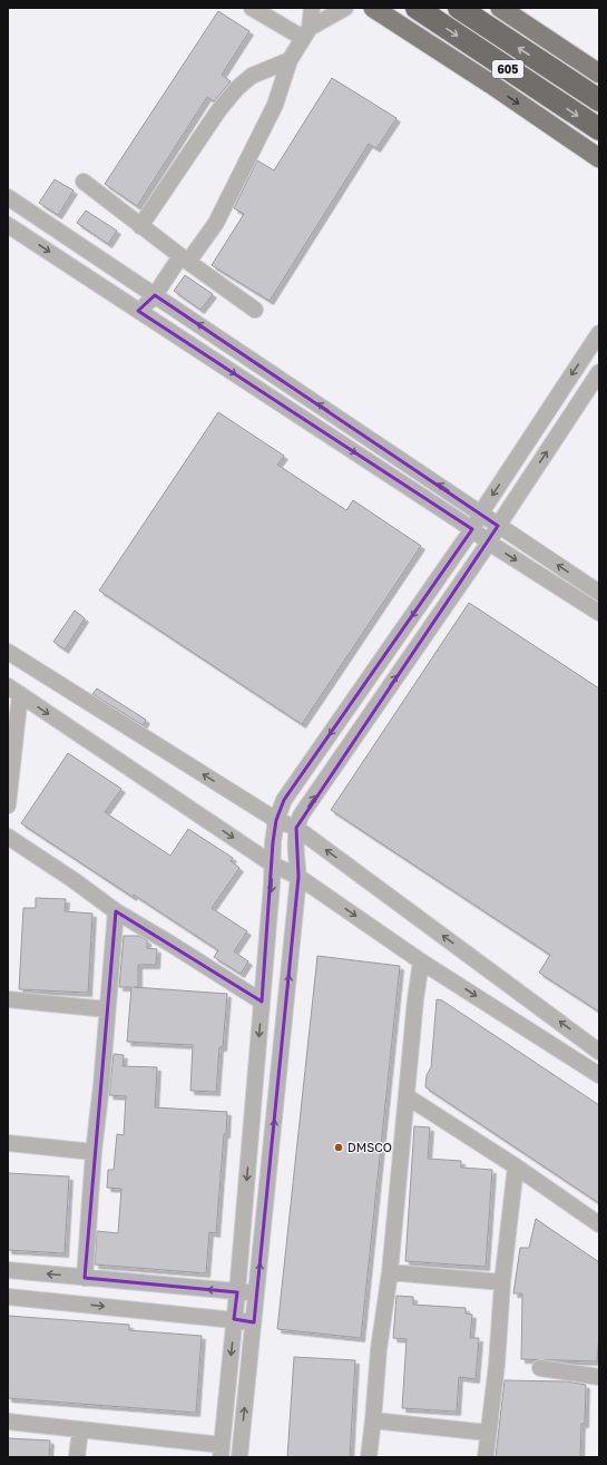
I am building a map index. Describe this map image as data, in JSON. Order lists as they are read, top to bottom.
{
  "streets": {
    "highway": ["605"]
  },
  "places": ["DMSCO"]
}
